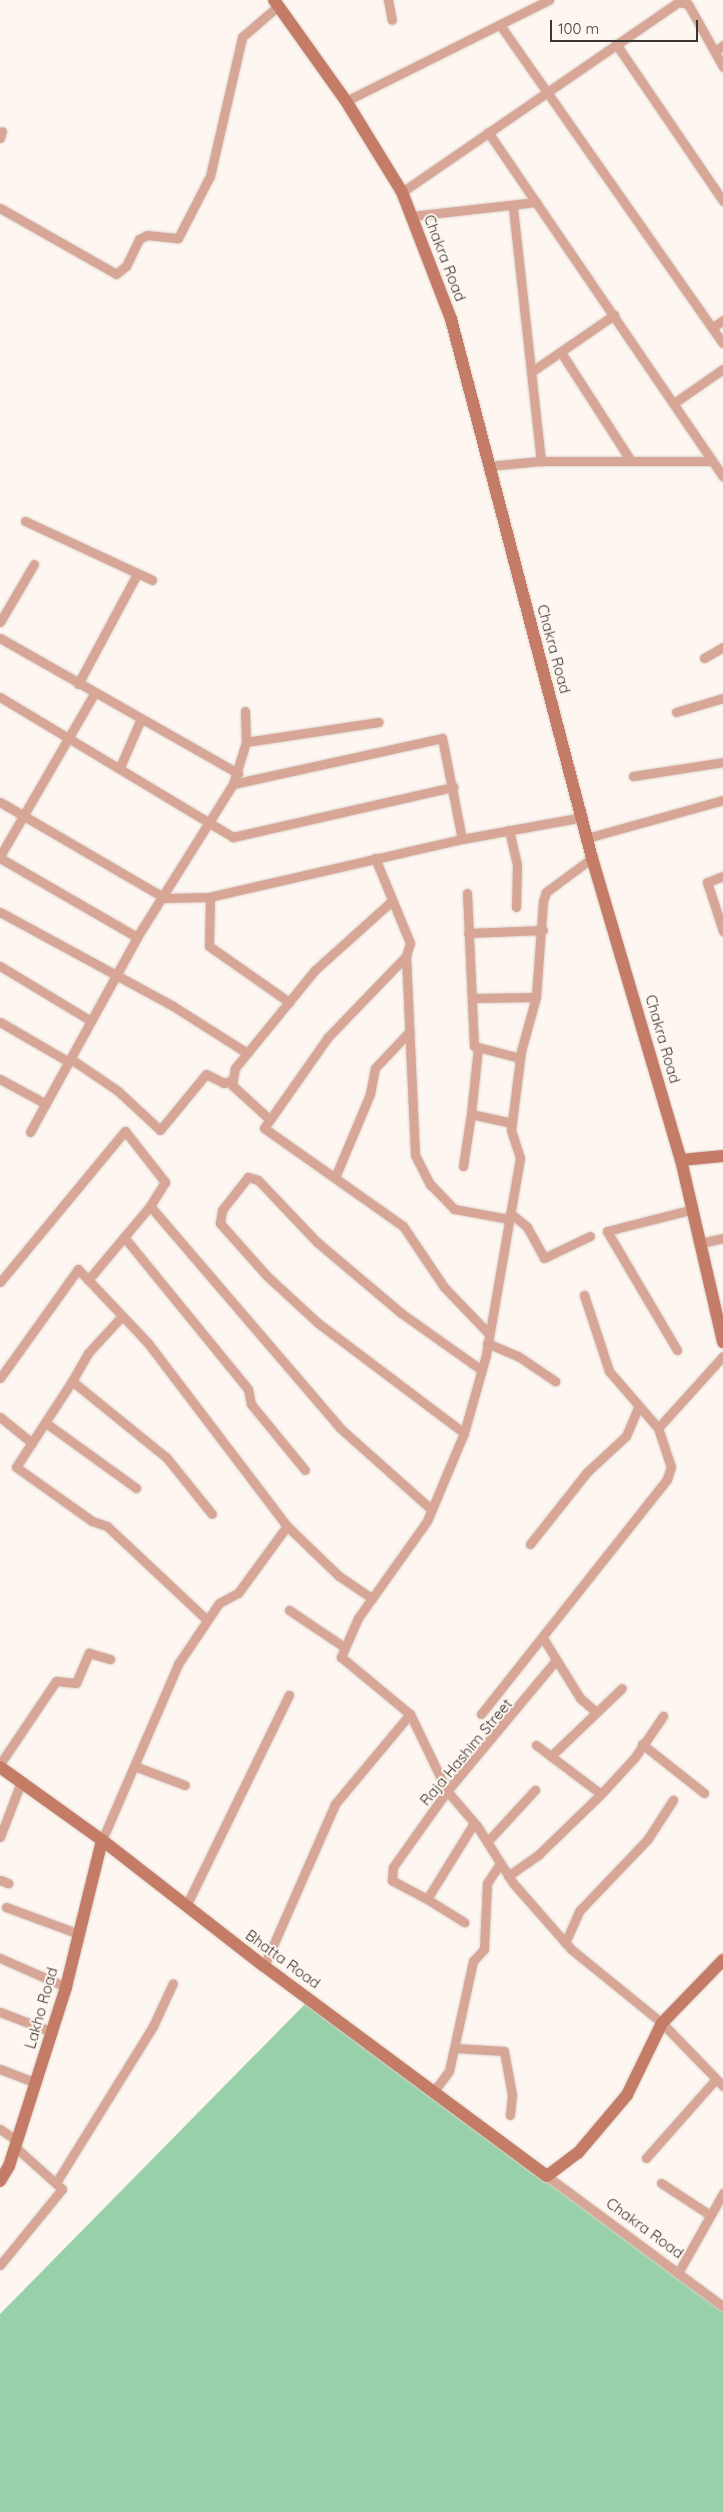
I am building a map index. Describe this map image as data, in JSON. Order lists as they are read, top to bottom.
{
  "streets": {
    "main road": ["Chakra Road", "Bhatta Road", "Lakho Road"],
    "street": ["Raja Hashim Street"]
  },
  "crossings": [
    ["Chakra Road", "Bhatta Road"],
    ["Bhatta Road", "Lakho Road"]
  ],
  "scale_bar": "100 m"
}
